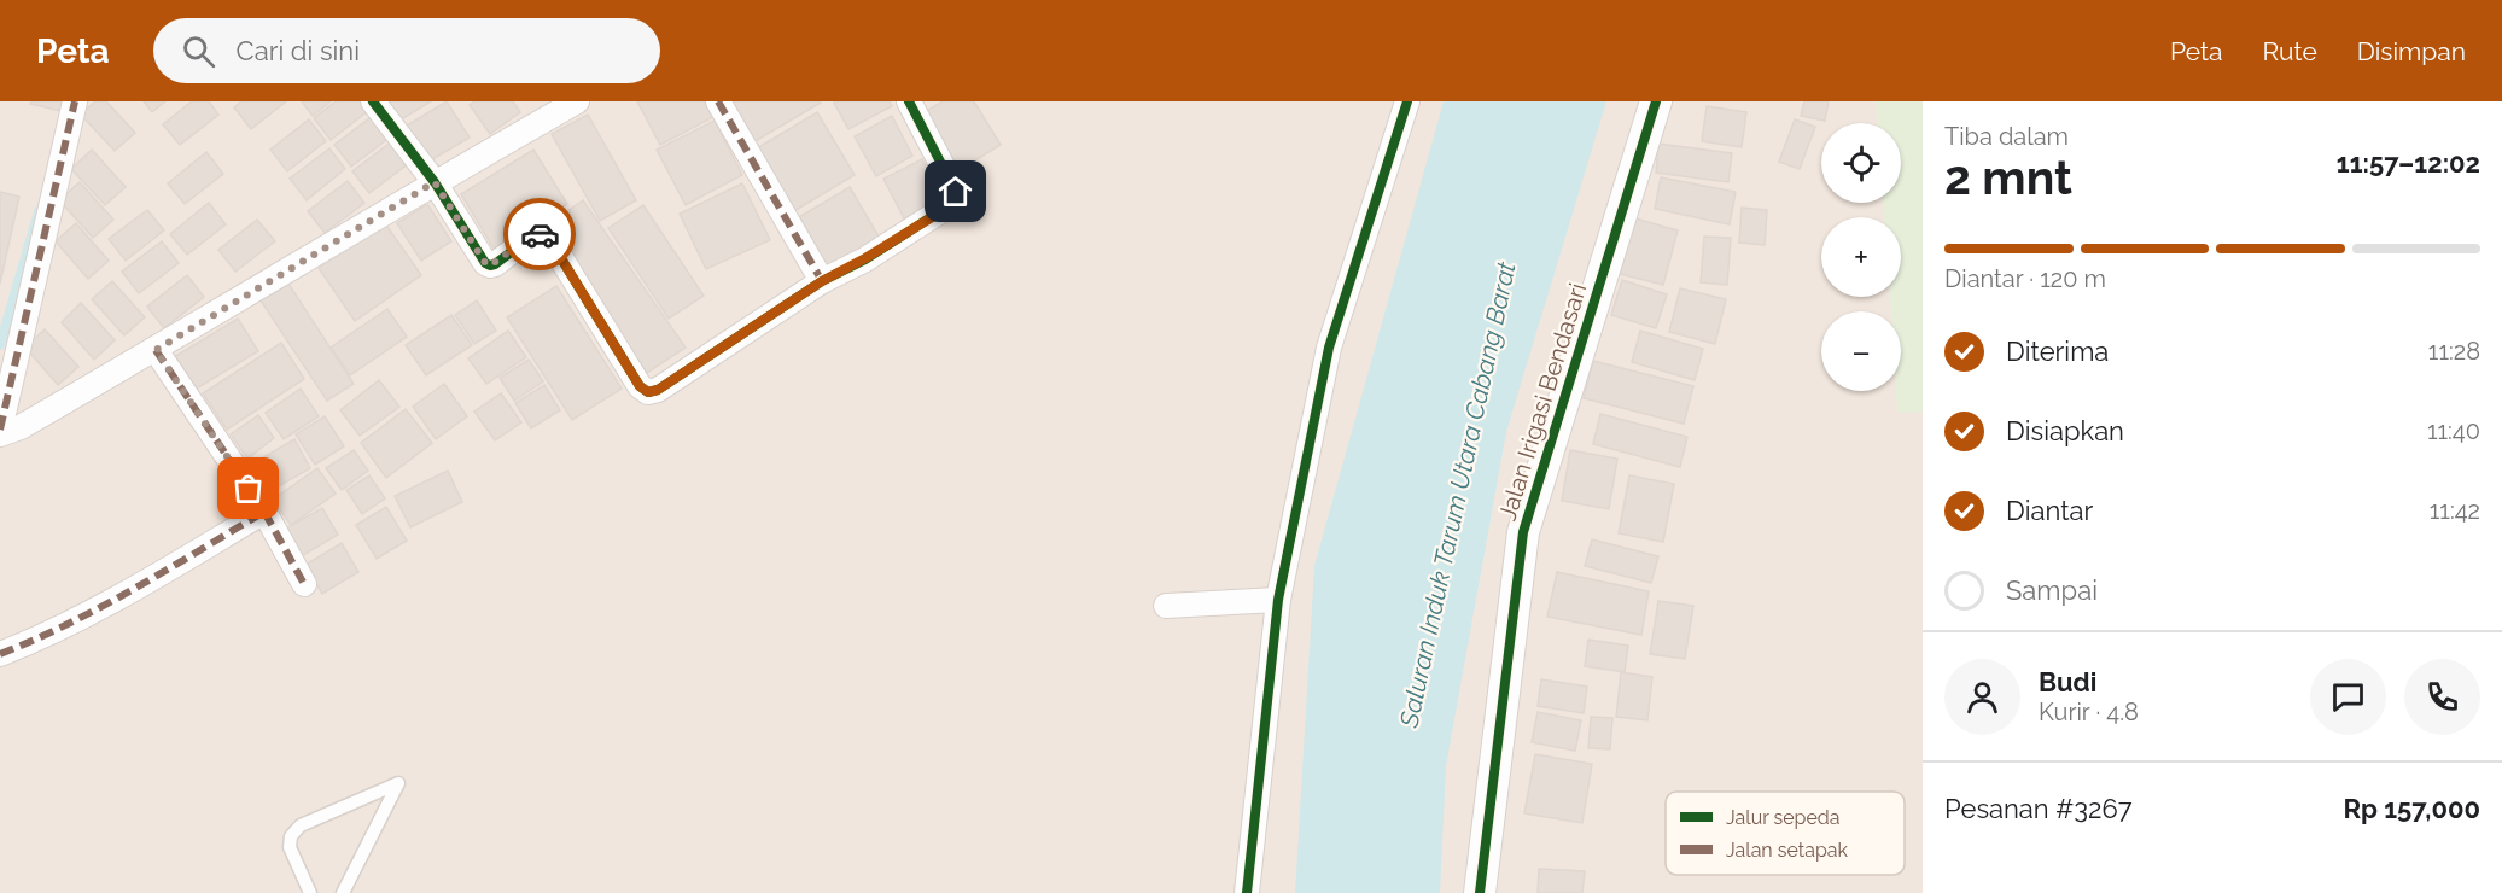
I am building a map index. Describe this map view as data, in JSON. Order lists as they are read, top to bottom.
{
  "streets": {
    "street": ["Jalan Irigasi Bendasari"]
  },
  "water": ["Saluran Induk Tarum Utara Cabang Barat"],
  "legend": ["Jalur sepeda", "Jalan setapak"],
  "page": {
    "header": "Peta",
    "search": "Cari di sini",
    "nav": ["Peta", "Rute", "Disimpan"],
    "heading": ["2 mnt", "Tiba dalam", "11:57–12:02"],
    "panel": [
      "Budi",
      "Kurir · 4.8",
      "Pesanan #3267",
      "Rp 157,000"
    ],
    "map_buttons": ["+", "−"],
    "bar": "Diantar · 120 m",
    "list": [
      ["Diterima", "11:28"],
      ["Disiapkan", "11:40"],
      ["Diantar", "11:42"],
      "Sampai"
    ]
  }
}
